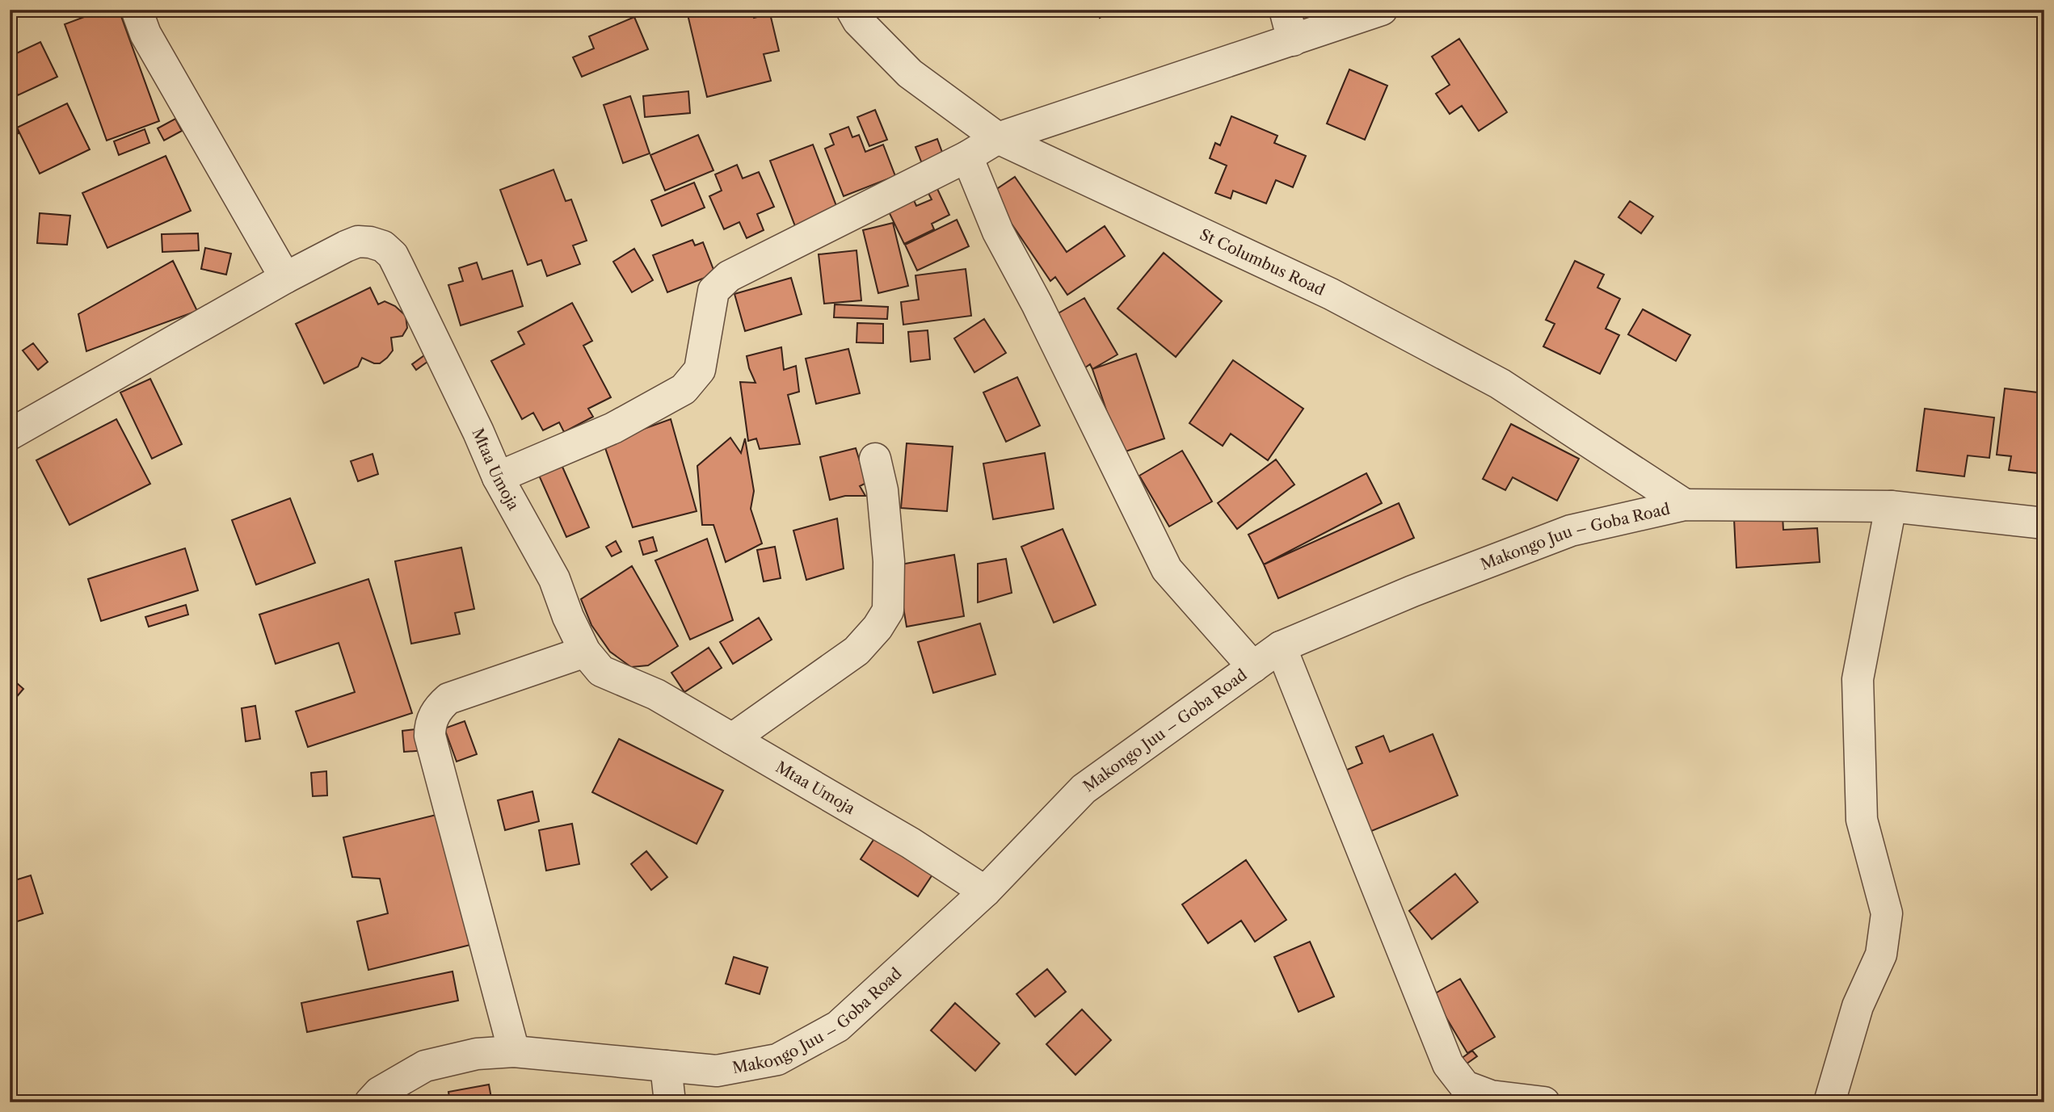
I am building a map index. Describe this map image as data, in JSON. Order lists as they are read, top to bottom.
{
  "streets": {
    "street": ["St Columbus Road", "Mtaa Umoja", "Makongo Juu – Goba Road"]
  },
  "crossings": [
    ["St Columbus Road", "Makongo Juu – Goba Road"],
    ["Mtaa Umoja", "Makongo Juu – Goba Road"]
  ]
}
